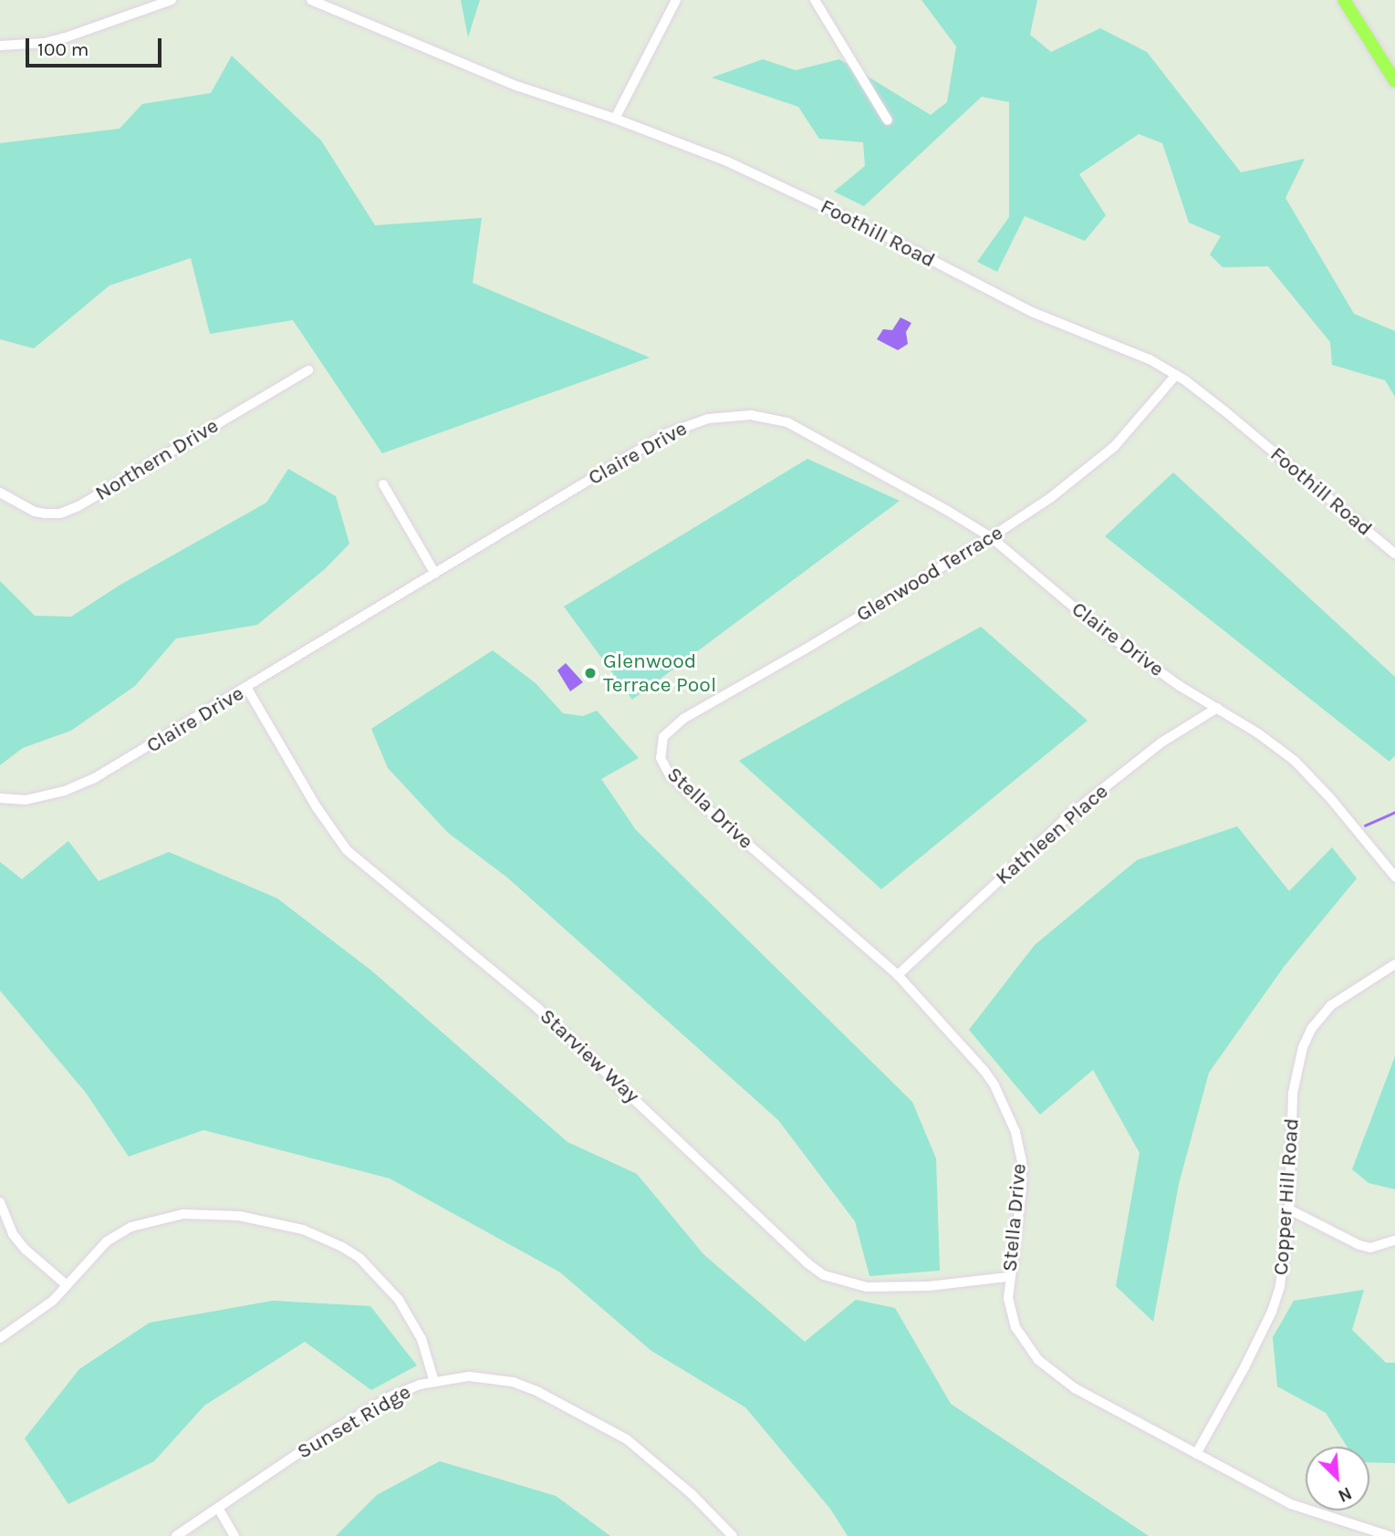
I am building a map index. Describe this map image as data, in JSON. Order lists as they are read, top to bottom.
{
  "streets": {
    "street": [
      "Foothill Road",
      "Claire Drive",
      "Northern Drive",
      "Glenwood Terrace",
      "Stella Drive",
      "Kathleen Place",
      "Starview Way",
      "Copper Hill Road",
      "Sunset Ridge"
    ]
  },
  "crossings": [
    ["Foothill Road", "Glenwood Terrace"],
    ["Claire Drive", "Glenwood Terrace"],
    ["Claire Drive", "Kathleen Place"],
    ["Claire Drive", "Starview Way"],
    ["Glenwood Terrace", "Stella Drive"],
    ["Stella Drive", "Kathleen Place"],
    ["Stella Drive", "Starview Way"],
    ["Stella Drive", "Copper Hill Road"]
  ],
  "places": ["Glenwood Terrace Pool"],
  "scale_bar": "100 m",
  "north": "bottom right"
}
